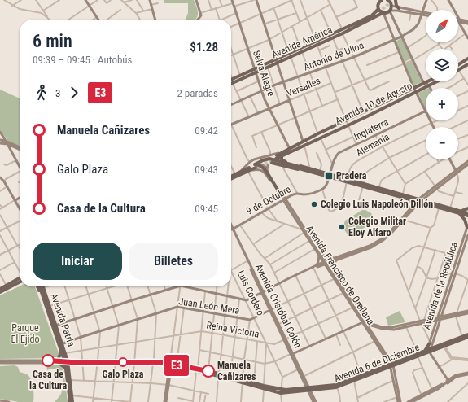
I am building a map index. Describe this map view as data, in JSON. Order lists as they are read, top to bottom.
{
  "streets": {
    "main road": [
      "Avenida América",
      "Avenida 10 de Agosto",
      "Avenida Patria",
      "Avenida 6 de Diciembre"
    ],
    "street": [
      "Antonio de Ulloa",
      "Selva Alegre",
      "Versalles",
      "Inglaterra",
      "Alemania",
      "9 de Octubre",
      "Avenida Francisco de Orellana",
      "Avenida de la República",
      "Luis Cordero",
      "Juan León Mera",
      "Avenida Cristóbal Colón",
      "Reina Victoria"
    ]
  },
  "crossings": [
    ["Avenida América", "Selva Alegre"],
    ["Antonio de Ulloa", "Selva Alegre"],
    ["Selva Alegre", "Versalles"],
    ["Selva Alegre", "Avenida 10 de Agosto"],
    ["Avenida 10 de Agosto", "Avenida Francisco de Orellana"],
    ["Alemania", "9 de Octubre"],
    ["9 de Octubre", "Avenida Francisco de Orellana"],
    ["9 de Octubre", "Avenida Cristóbal Colón"],
    ["Avenida Francisco de Orellana", "Juan León Mera"],
    ["Avenida Francisco de Orellana", "Reina Victoria"],
    ["Avenida Francisco de Orellana", "Avenida 6 de Diciembre"],
    ["Avenida de la República", "Avenida 6 de Diciembre"],
    ["Luis Cordero", "Juan León Mera"],
    ["Luis Cordero", "Reina Victoria"],
    ["Luis Cordero", "Avenida 6 de Diciembre"],
    ["Juan León Mera", "Avenida Cristóbal Colón"],
    ["Juan León Mera", "Avenida Patria"],
    ["Avenida Cristóbal Colón", "Reina Victoria"],
    ["Avenida Cristóbal Colón", "Avenida 6 de Diciembre"],
    ["Avenida Patria", "Reina Victoria"],
    ["Avenida Patria", "Avenida 6 de Diciembre"]
  ],
  "parks": ["Parque El Ejido"],
  "places": {
    "transit": ["Pradera"],
    "other": [
      "Colegio Luis Napoleón Dillón",
      "Colegio Militar Eloy Alfaro",
      "Casa de la Cultura",
      "Galo Plaza",
      "Manuela Cañizares"
    ]
  },
  "lines": ["bus line E3"],
  "north": "top right",
  "page": {
    "on_map": "E3",
    "map_buttons": ["+", "−"],
    "heading": ["6 min", "09:39 – 09:45 · Autobús", "$1.28"],
    "legs": ["3", "E3", "2 paradas"],
    "list": [
      {
        "name": "Manuela Cañizares",
        "value": "09:42"
      },
      {
        "name": "Galo Plaza",
        "value": "09:43"
      },
      {
        "name": "Casa de la Cultura",
        "value": "09:45"
      }
    ],
    "buttons": ["Iniciar", "Billetes"]
  }
}
